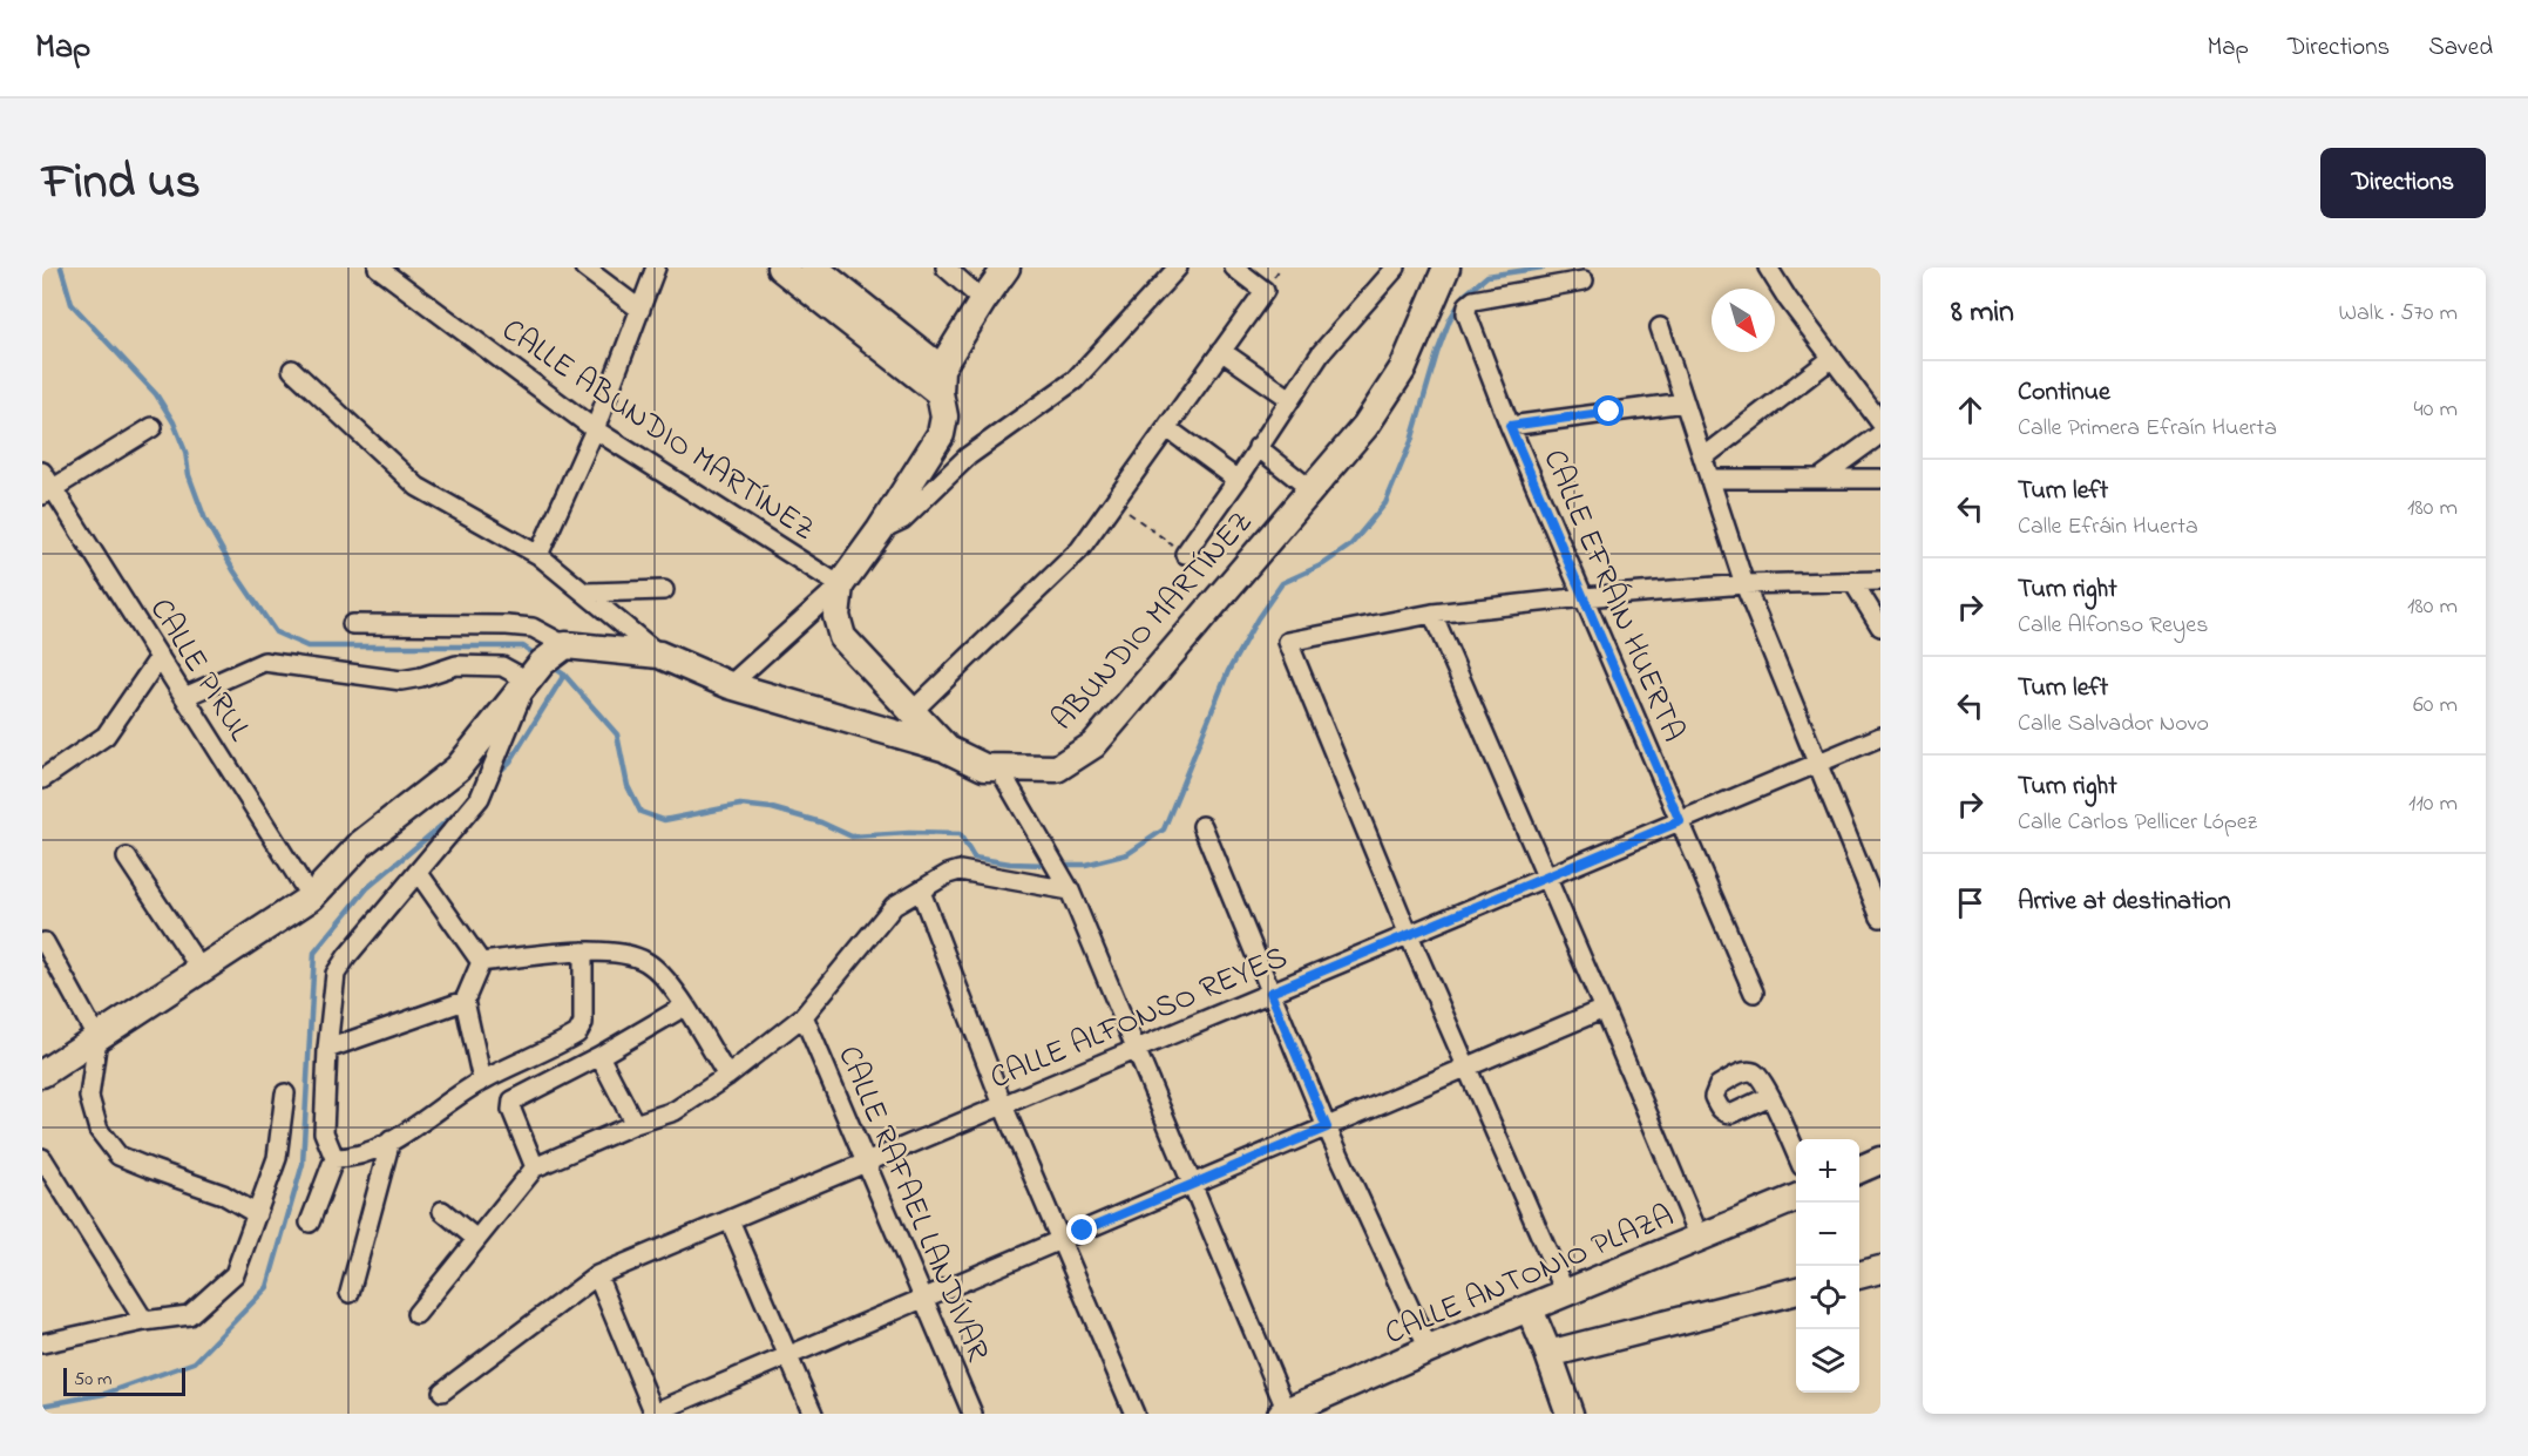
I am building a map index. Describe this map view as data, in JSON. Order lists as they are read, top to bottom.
{
  "streets": {
    "street": [
      "CALLE ABUNDIO MARTÍNEZ",
      "CALLE EFRÁIN HUERTA",
      "ABUNDIO MARTÍNEZ",
      "CALLE PIRUL",
      "CALLE ALFONSO REYES",
      "CALLE RAFAEL LANDÍVAR",
      "CALLE ANTONIO PLAZA"
    ]
  },
  "crossings": [
    ["CALLE ABUNDIO MARTÍNEZ", "ABUNDIO MARTÍNEZ"],
    ["CALLE EFRÁIN HUERTA", "CALLE ALFONSO REYES"],
    ["CALLE ALFONSO REYES", "CALLE RAFAEL LANDÍVAR"]
  ],
  "scale_bar": "50 m",
  "north": "bottom right",
  "page": {
    "header": "Map",
    "nav": ["Map", "Directions", "Saved"],
    "title": "Find us",
    "buttons": "Directions",
    "heading": ["8 min", "Walk · 570 m"],
    "list": [
      ["Continue", "Calle Primera Efraín Huerta", "40 m"],
      ["Turn left", "Calle Efráin Huerta", "180 m"],
      ["Turn right", "Calle Alfonso Reyes", "180 m"],
      ["Turn left", "Calle Salvador Novo", "60 m"],
      ["Turn right", "Calle Carlos Pellicer López", "110 m"],
      "Arrive at destination"
    ],
    "map_buttons": ["+", "−"],
    "scale": "50 m"
  }
}
